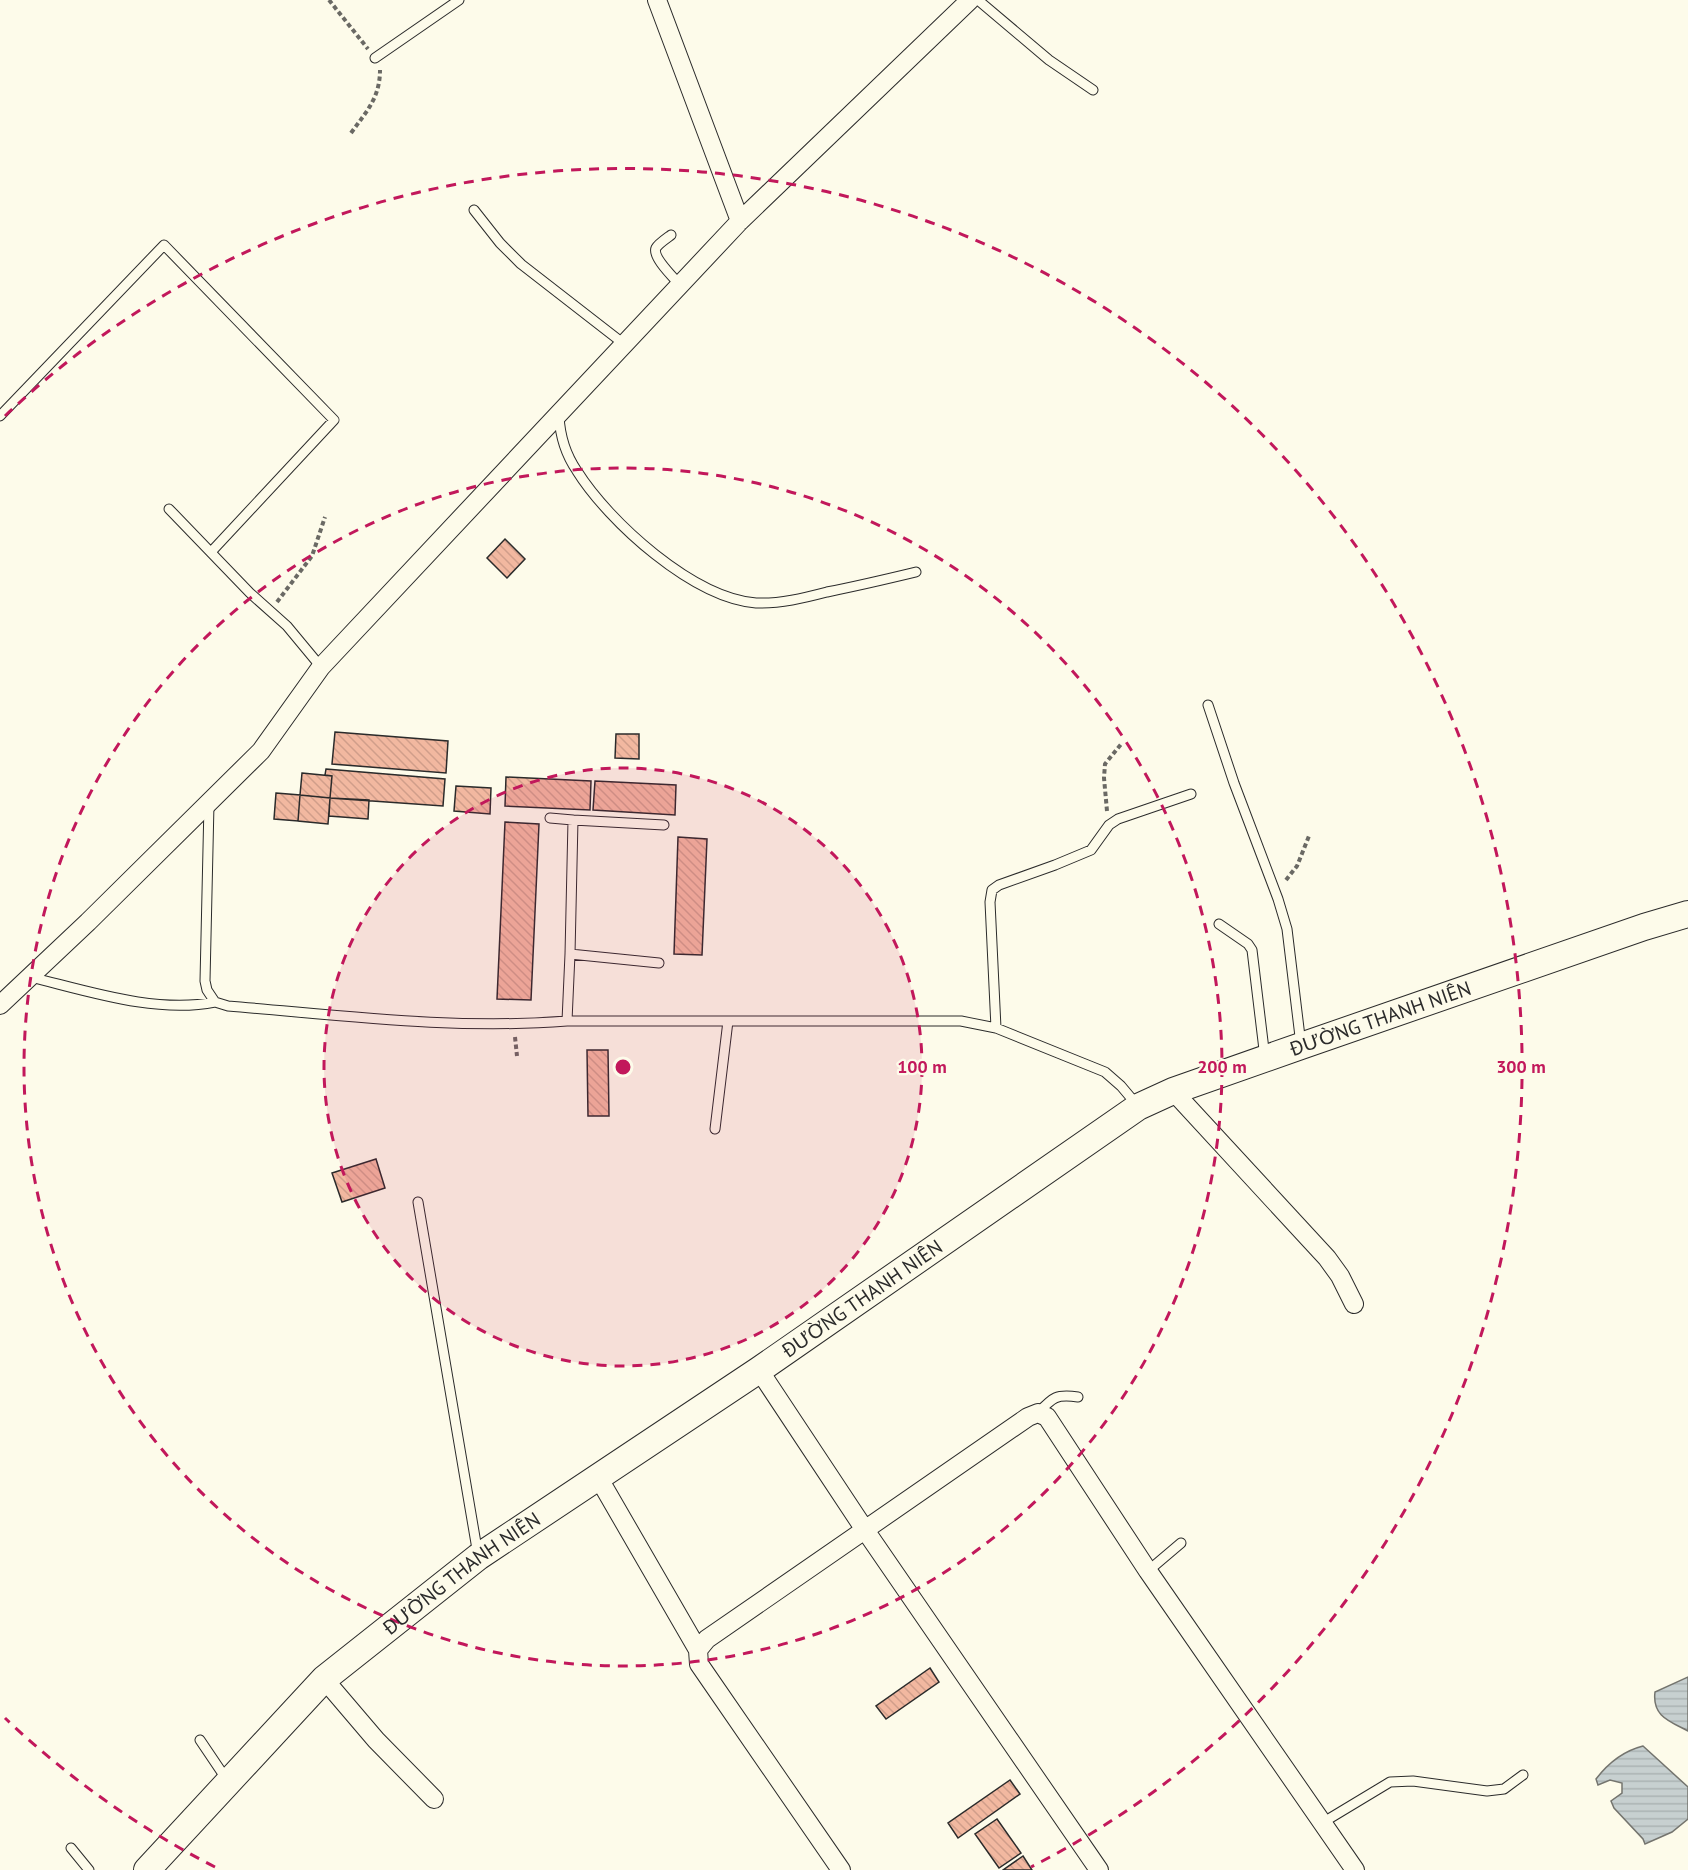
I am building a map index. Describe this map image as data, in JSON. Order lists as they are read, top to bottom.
{
  "streets": {
    "main road": ["ĐƯỜNG THANH NIÊN"]
  },
  "rings": ["100 m", "200 m", "300 m"]
}
